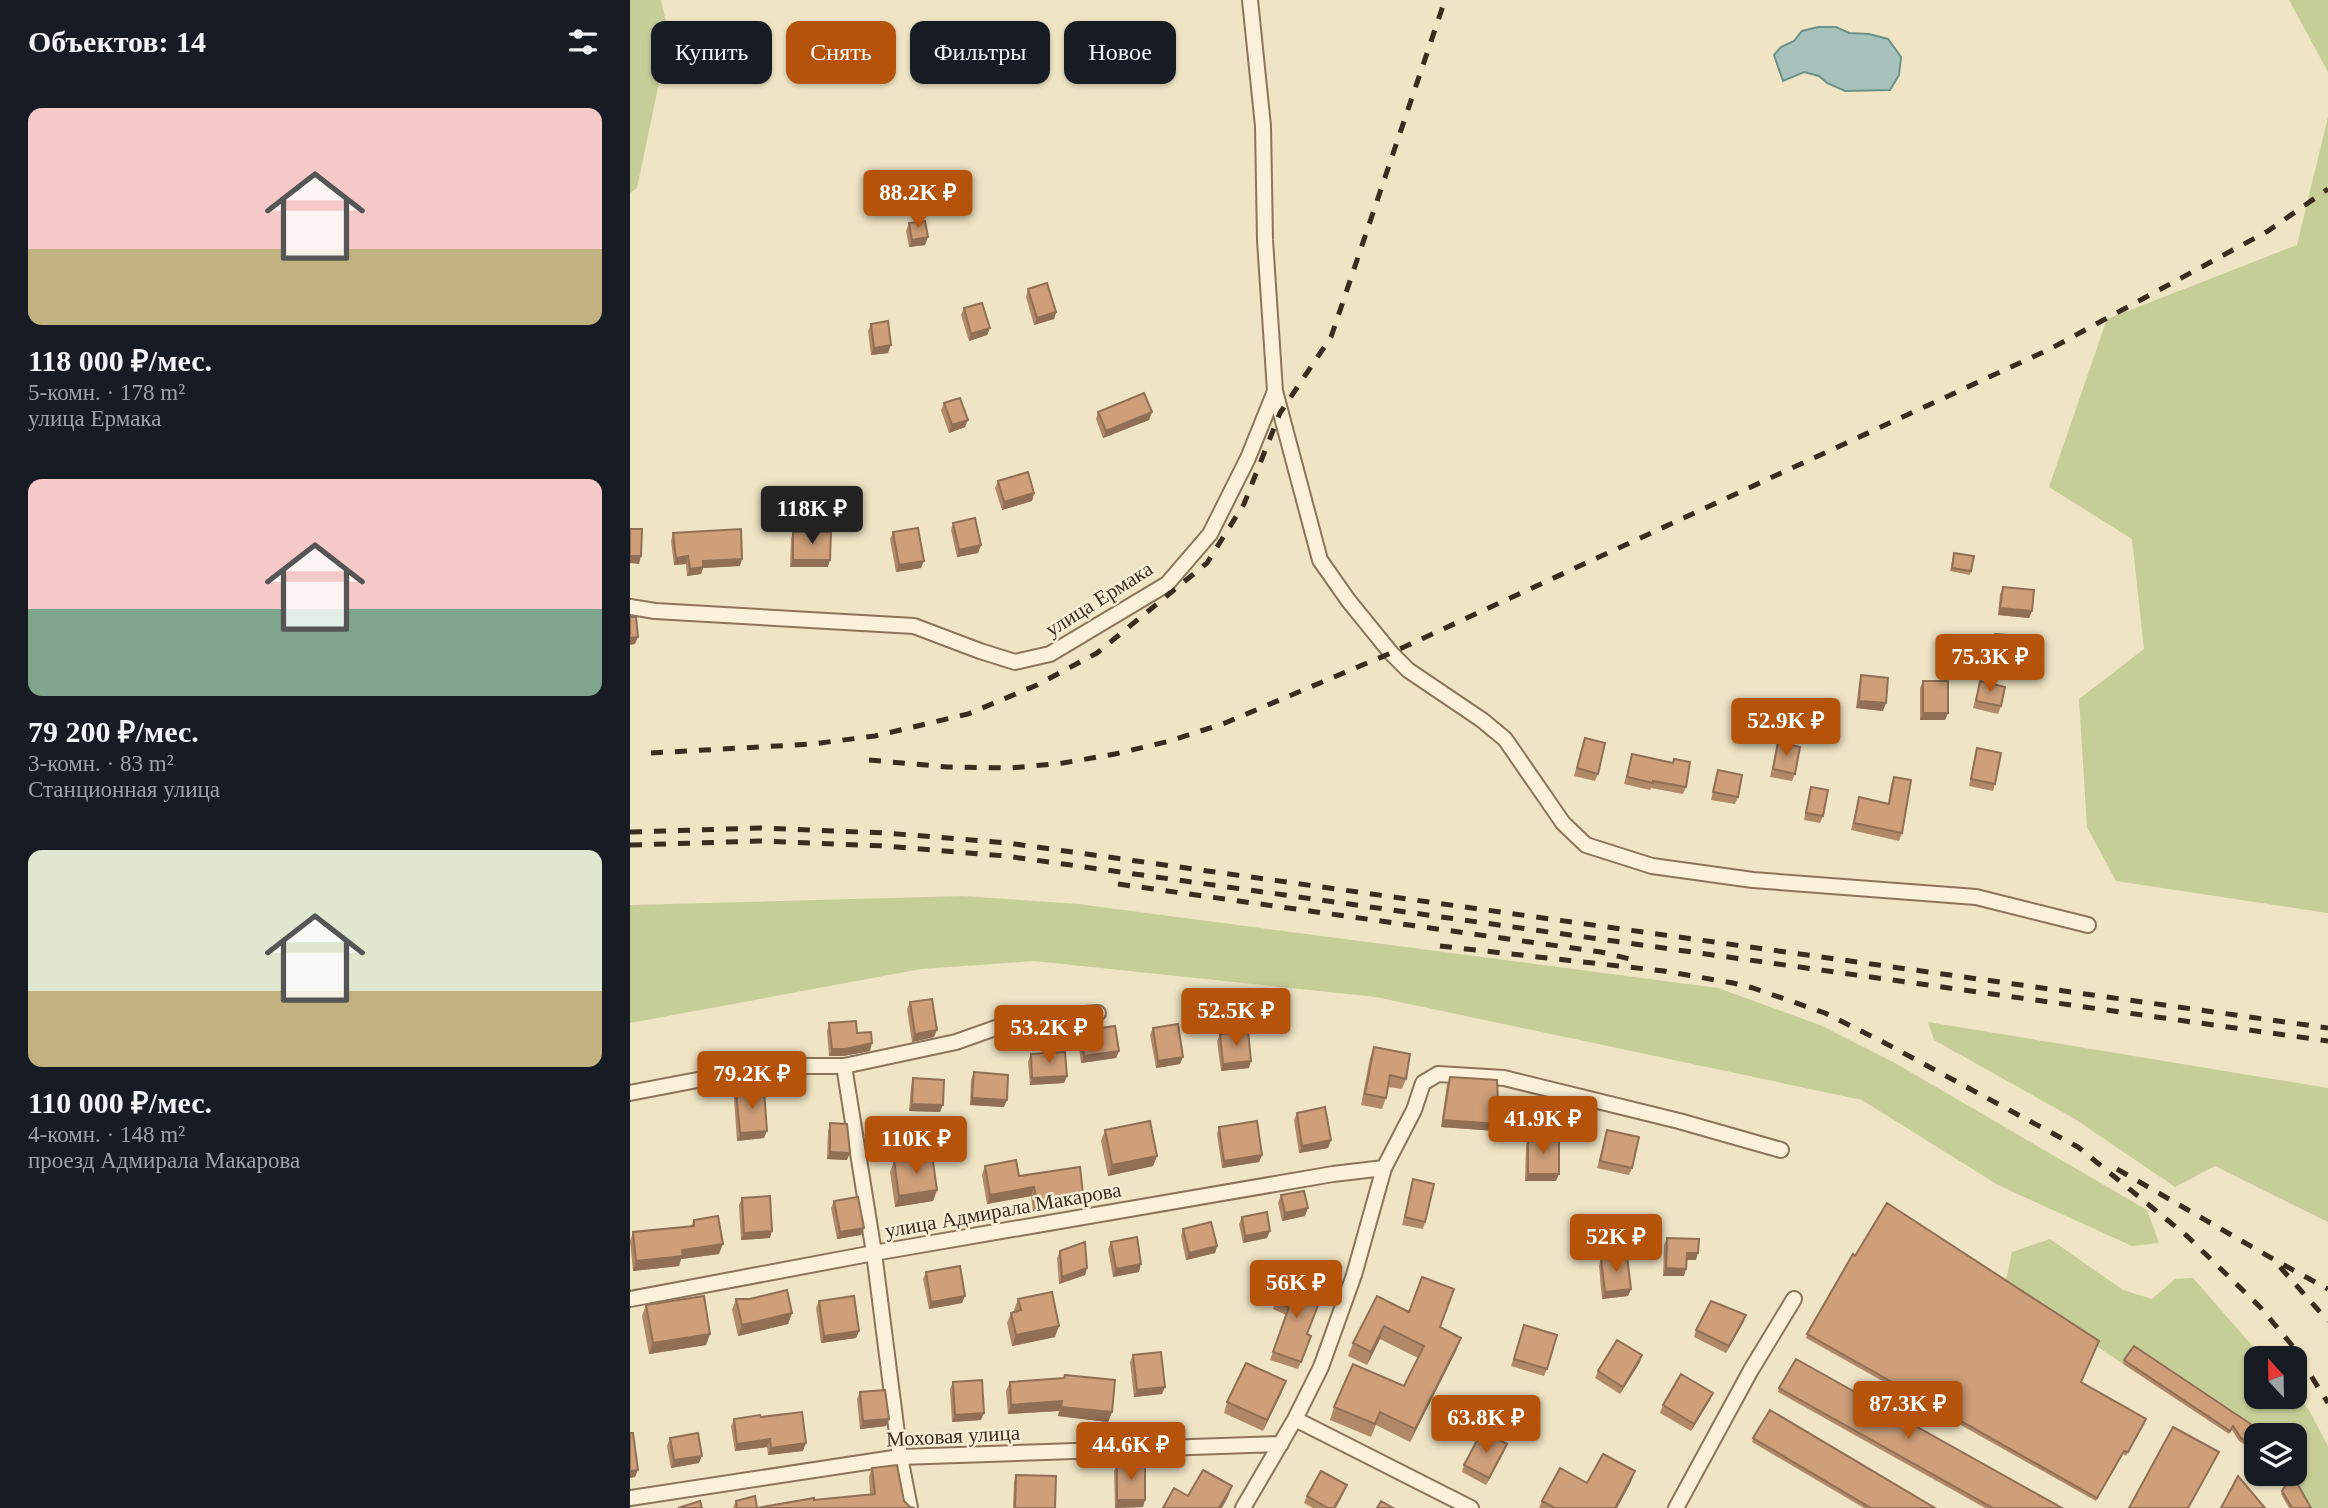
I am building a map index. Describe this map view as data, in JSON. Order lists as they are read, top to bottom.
{
  "streets": {
    "street": ["улица Ермака", "улица Адмирала Макарова", "Моховая улица"]
  },
  "north": "top",
  "page": {
    "heading": "Объектов: 14",
    "chip": [
      "Купить",
      "Снять",
      "Фильтры",
      "Новое"
    ],
    "list": [
      {
        "name": "118 000 ₽/мес.",
        "note": "5-комн. · 178 m² · улица Ермака"
      },
      {
        "name": "79 200 ₽/мес.",
        "note": "3-комн. · 83 m² · Станционная улица"
      },
      {
        "name": "110 000 ₽/мес.",
        "note": "4-комн. · 148 m² · проезд Адмирала Макарова"
      }
    ],
    "price": [
      "88.2K ₽",
      "118K ₽",
      "75.3K ₽",
      "52.9K ₽",
      "52.5K ₽",
      "53.2K ₽",
      "79.2K ₽",
      "41.9K ₽",
      "110K ₽",
      "52K ₽",
      "56K ₽",
      "87.3K ₽",
      "63.8K ₽",
      "44.6K ₽"
    ]
  }
}
